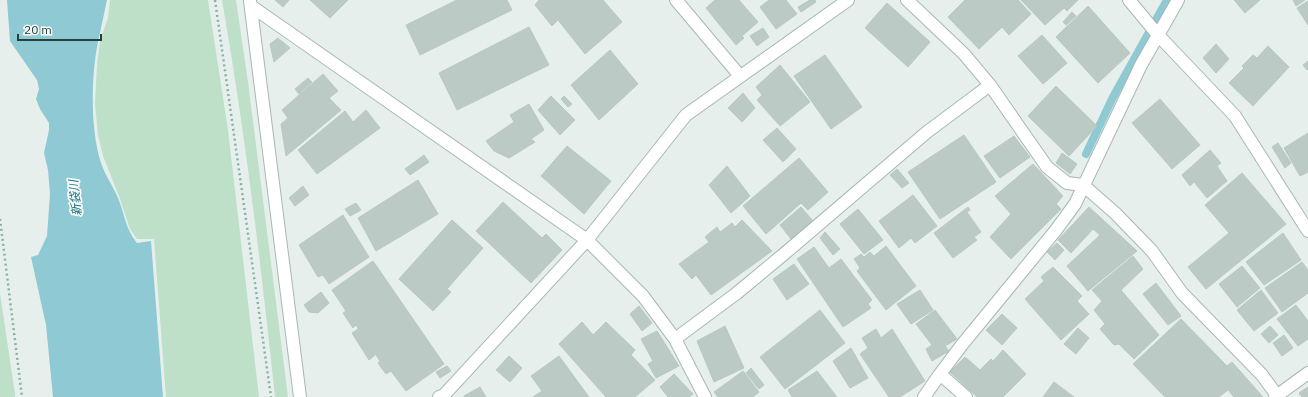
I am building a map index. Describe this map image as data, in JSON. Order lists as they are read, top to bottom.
{
  "water": ["新袋川"],
  "scale_bar": "20 m"
}
